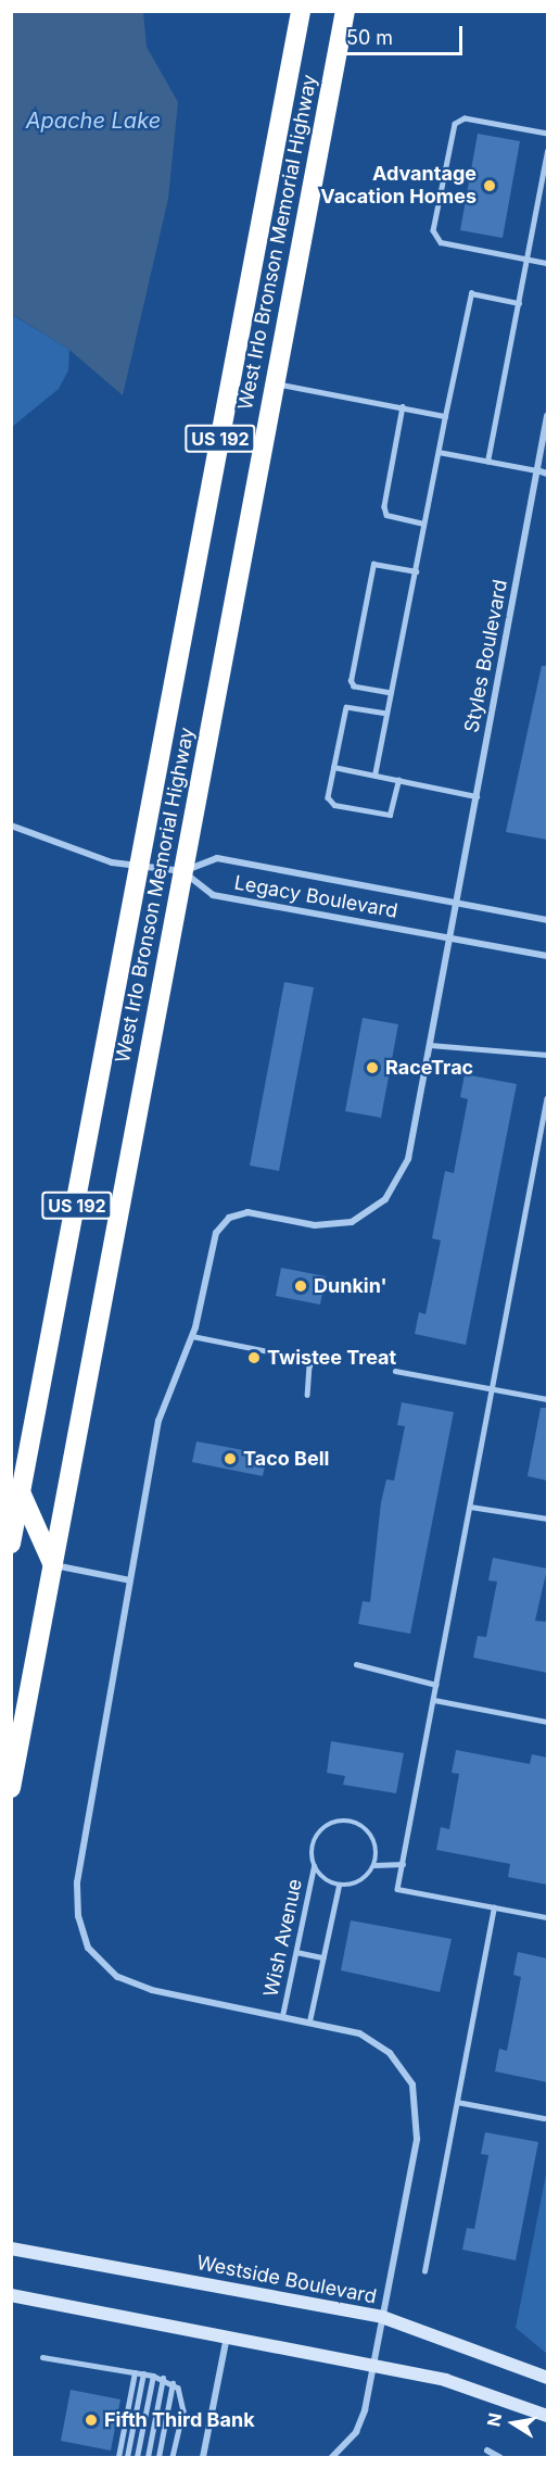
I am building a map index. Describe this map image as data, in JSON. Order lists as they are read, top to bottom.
{
  "streets": {
    "highway": ["West Irlo Bronson Memorial Highway", "US 192"],
    "street": ["Styles Boulevard", "Legacy Boulevard", "Westside Boulevard"],
    "lane": ["Wish Avenue"]
  },
  "crossings": [
    ["West Irlo Bronson Memorial Highway", "Legacy Boulevard"],
    ["Styles Boulevard", "Legacy Boulevard"],
    ["Styles Boulevard", "Wish Avenue"],
    ["Styles Boulevard", "Westside Boulevard"]
  ],
  "water": ["Apache Lake"],
  "places": [
    "Advantage Vacation Homes",
    "RaceTrac",
    "Dunkin'",
    "Twistee Treat",
    "Taco Bell",
    "Fifth Third Bank"
  ],
  "scale_bar": "50 m",
  "north": "left"
}
